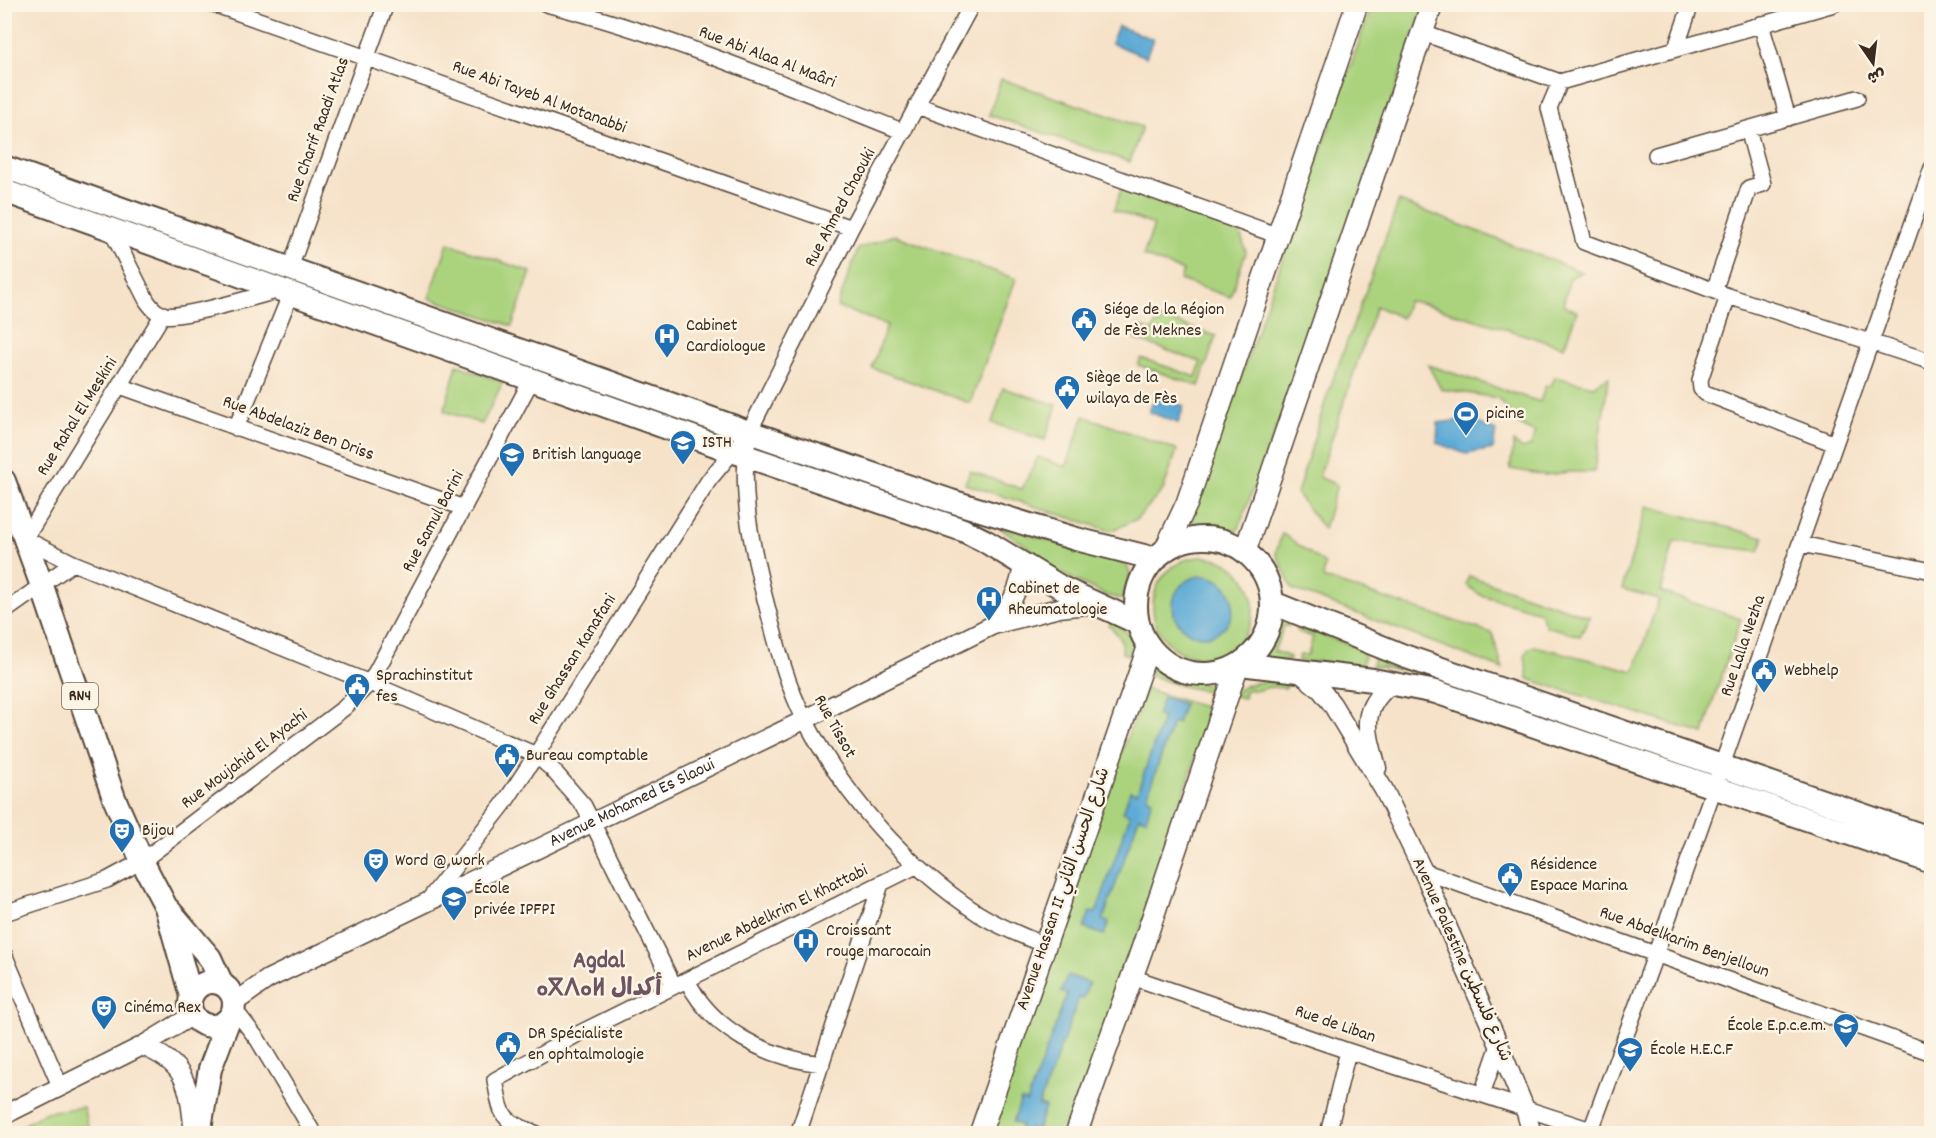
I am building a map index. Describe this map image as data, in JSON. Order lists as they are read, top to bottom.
{
  "streets": {
    "main road": ["RN4", "Avenue Hassan II شارع الحسن الثاني"],
    "street": [
      "Rue Abi Alaa Al Maâri",
      "Rue Abi Tayeb Al Motanabbi",
      "Rue Charif Raadi Atlas",
      "Rue Ahmed Chaouki",
      "Rue Rahal El Meskini",
      "Rue Abdelaziz Ben Driss",
      "Rue Samul Barini",
      "Rue Lalla Nezha",
      "Rue Ghassan Kanafani",
      "Rue Tissot",
      "Rue Moujahid El Ayachi",
      "Avenue Mohamed Es Slaoui",
      "Avenue Abdelkrim El Khattabi",
      "Rue Abdelkarim Benjelloun",
      "Avenue Palestine شارع فلسطين",
      "Rue de Liban"
    ]
  },
  "crossings": [
    ["Rue Abi Alaa Al Maâri", "Rue Ahmed Chaouki"],
    ["Rue Abi Tayeb Al Motanabbi", "Rue Charif Raadi Atlas"],
    ["Rue Abi Tayeb Al Motanabbi", "Rue Ahmed Chaouki"],
    ["Rue Ahmed Chaouki", "Rue Ghassan Kanafani"],
    ["Rue Rahal El Meskini", "Rue Abdelaziz Ben Driss"],
    ["Rue Rahal El Meskini", "RN4"],
    ["Rue Abdelaziz Ben Driss", "Rue Samul Barini"],
    ["Rue Samul Barini", "Rue Moujahid El Ayachi"],
    ["Rue Lalla Nezha", "Rue Abdelkarim Benjelloun"],
    ["Rue Lalla Nezha", "Rue de Liban"],
    ["Rue Ghassan Kanafani", "Rue Tissot"],
    ["Rue Ghassan Kanafani", "Avenue Mohamed Es Slaoui"],
    ["RN4", "Rue Moujahid El Ayachi"],
    ["RN4", "Avenue Mohamed Es Slaoui"],
    ["Rue Tissot", "Avenue Mohamed Es Slaoui"],
    ["Rue Tissot", "Avenue Hassan II شارع الحسن الثاني"],
    ["Rue Tissot", "Avenue Abdelkrim El Khattabi"],
    ["Rue Abdelkarim Benjelloun", "Avenue Palestine شارع فلسطين"],
    ["Avenue Palestine شارع فلسطين", "Rue de Liban"]
  ],
  "districts": ["Agdal ⴰⴳⴷⴰⵍ أكدال"],
  "places": {
    "public building": [
      "Siége de la Région de Fès Meknes",
      "Siège de la wilaya de Fès",
      "Webhelp",
      "Sprachinstitut fes",
      "Bureau comptable",
      "Résidence Espace Marina",
      "DR Spécialiste en ophtalmologie"
    ],
    "hospital": ["Cabinet Cardiologue", "Cabinet de Rheumatologie", "Croissant rouge marocain"],
    "sports": ["picine"],
    "school or university": [
      "ISTH",
      "British language",
      "École privée IPFPI",
      "École E.p.c.e.m.",
      "École H.E.C.F"
    ],
    "theatre": ["Bijou", "Word @ work", "Cinéma Rex"]
  },
  "north": "bottom"
}
